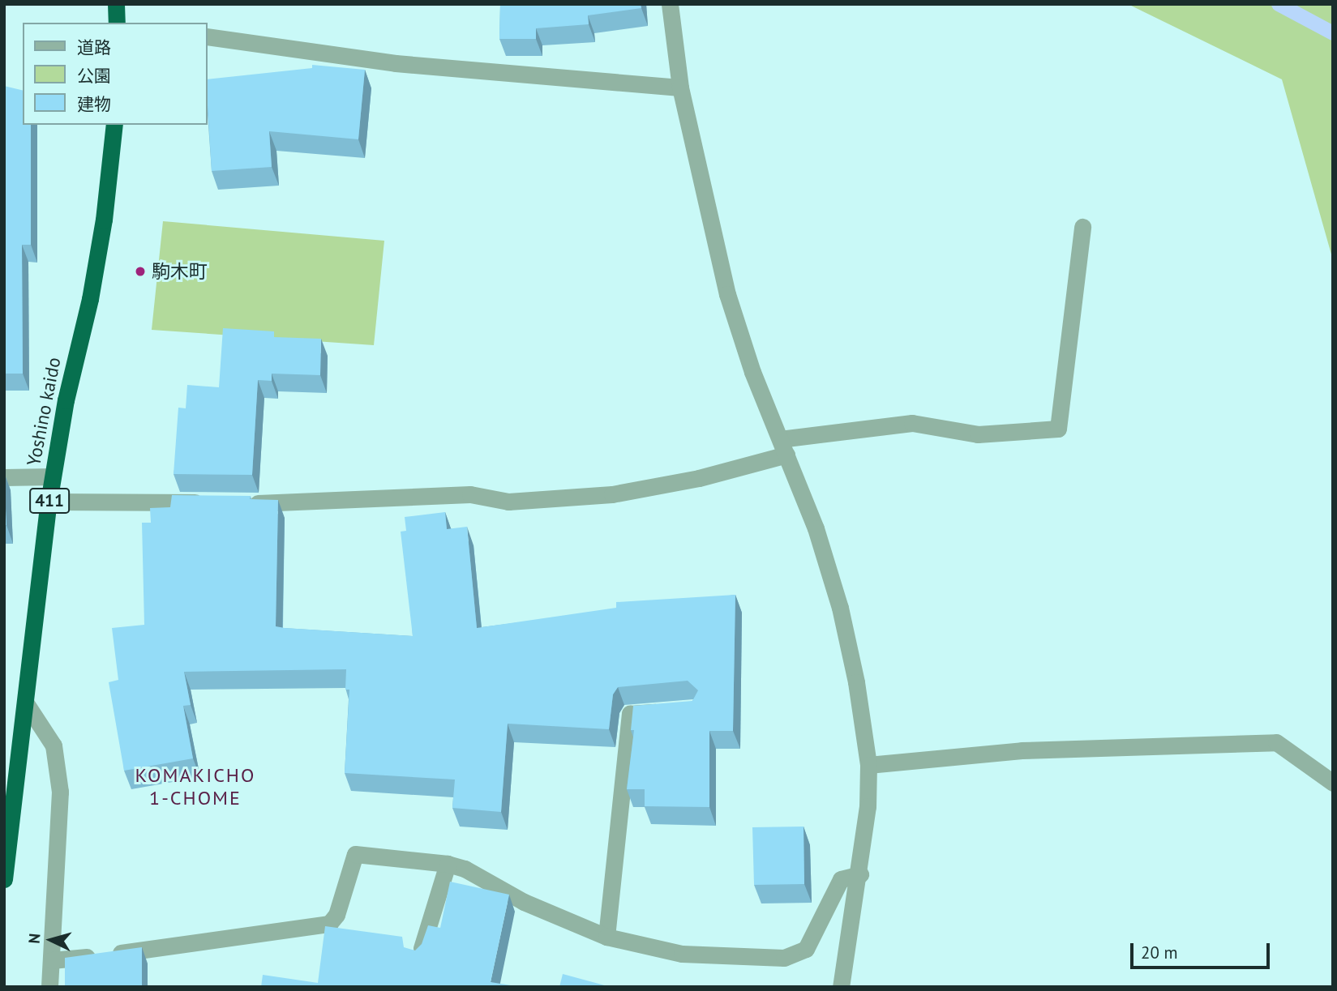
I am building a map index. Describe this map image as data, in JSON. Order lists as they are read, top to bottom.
{
  "streets": {
    "highway": ["Yoshino kaido", "411"]
  },
  "districts": ["KOMAKICHO 1-CHOME"],
  "places": ["駒木町"],
  "legend": ["道路", "公園", "建物"],
  "scale_bar": "20 m",
  "north": "left"
}
